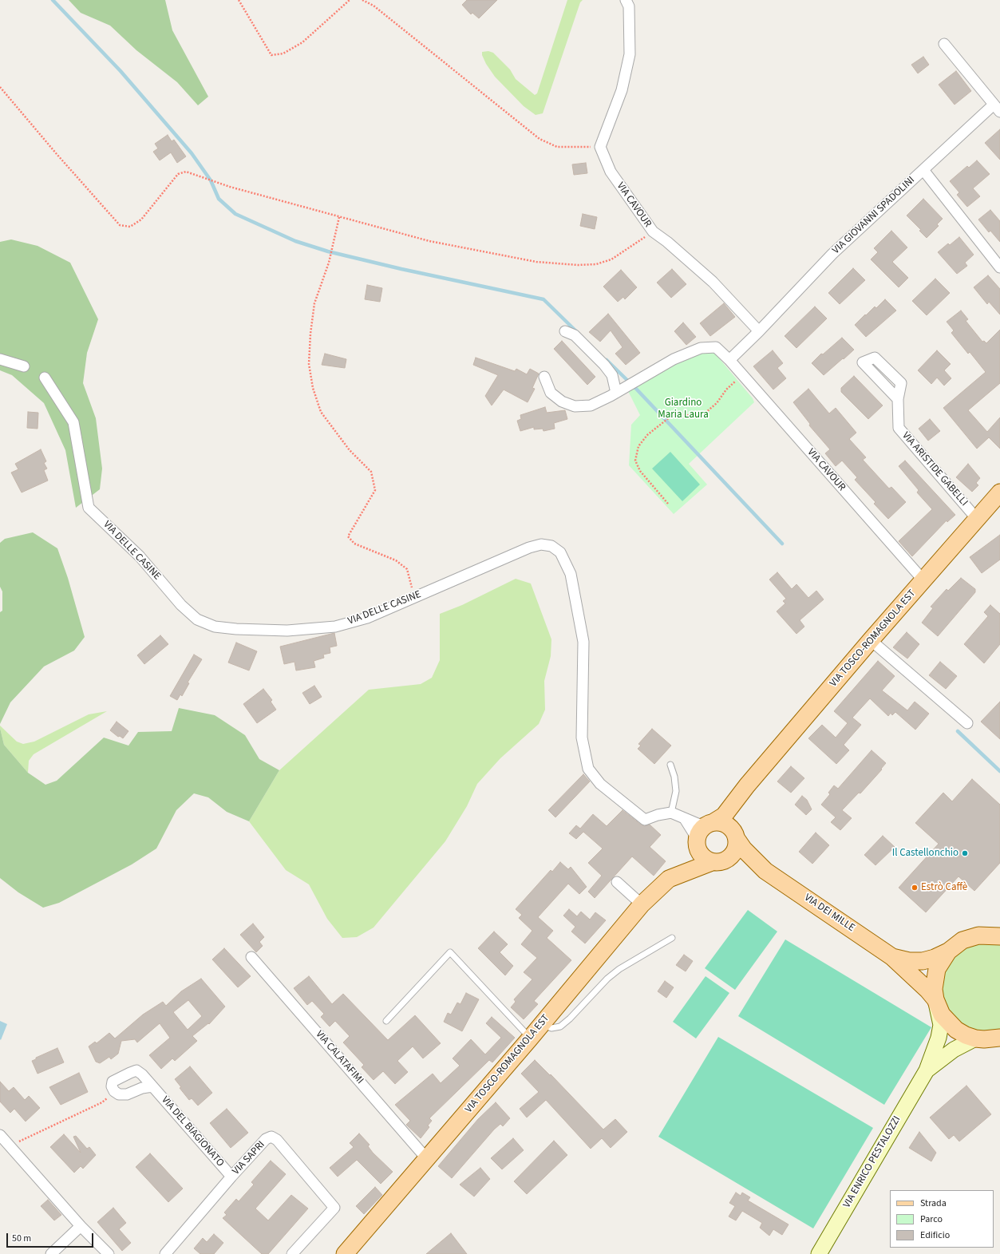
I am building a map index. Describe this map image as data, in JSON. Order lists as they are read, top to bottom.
{
  "streets": {
    "main road": ["VIA TOSCO-ROMAGNOLA EST", "VIA DEI MILLE", "VIA ENRICO PESTALOZZI"],
    "street": [
      "VIA CAVOUR",
      "VIA GIOVANNI SPADOLINI",
      "VIA ARISTIDE GABELLI",
      "VIA DELLE CASINE",
      "VIA CALATAFIMI",
      "VIA DEL BIAGIONATO",
      "VIA SAPRI"
    ]
  },
  "crossings": [
    ["VIA CAVOUR", "VIA GIOVANNI SPADOLINI"],
    ["VIA CAVOUR", "VIA TOSCO-ROMAGNOLA EST"],
    ["VIA ARISTIDE GABELLI", "VIA TOSCO-ROMAGNOLA EST"],
    ["VIA TOSCO-ROMAGNOLA EST", "VIA DEI MILLE"],
    ["VIA TOSCO-ROMAGNOLA EST", "VIA CALATAFIMI"],
    ["VIA DEI MILLE", "VIA ENRICO PESTALOZZI"],
    ["VIA DEL BIAGIONATO", "VIA SAPRI"]
  ],
  "parks": ["Giardino Maria Laura"],
  "places": ["Il Castellonchio", "Estrò Caffè"],
  "legend": ["Strada", "Parco", "Edificio"],
  "scale_bar": "50 m"
}
